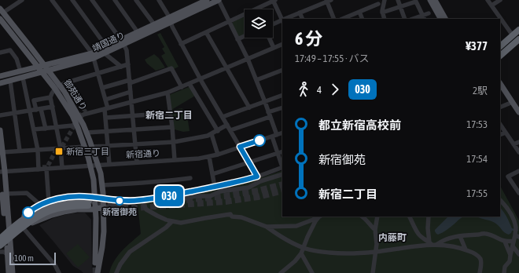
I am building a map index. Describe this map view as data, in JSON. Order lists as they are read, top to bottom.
{
  "streets": {
    "main road": ["靖国通り", "御苑通り"],
    "street": ["新宿通り"]
  },
  "crossings": [
    ["靖国通り", "御苑通り"],
    ["御苑通り", "新宿通り"]
  ],
  "districts": ["新宿二丁目", "内藤町"],
  "places": {
    "transit": ["新宿三丁目"],
    "other": ["新宿御苑"]
  },
  "lines": ["bus line 030"],
  "scale_bar": "100 m",
  "page": {
    "on_map": "030",
    "heading": ["6 分", "17:49 – 17:55 · バス", "¥377"],
    "legs": ["4", "030", "2駅"],
    "list": [
      {
        "name": "都立新宿高校前",
        "value": "17:53"
      },
      {
        "name": "新宿御苑",
        "value": "17:54"
      },
      {
        "name": "新宿二丁目",
        "value": "17:55"
      }
    ],
    "scale": "100 m"
  }
}
